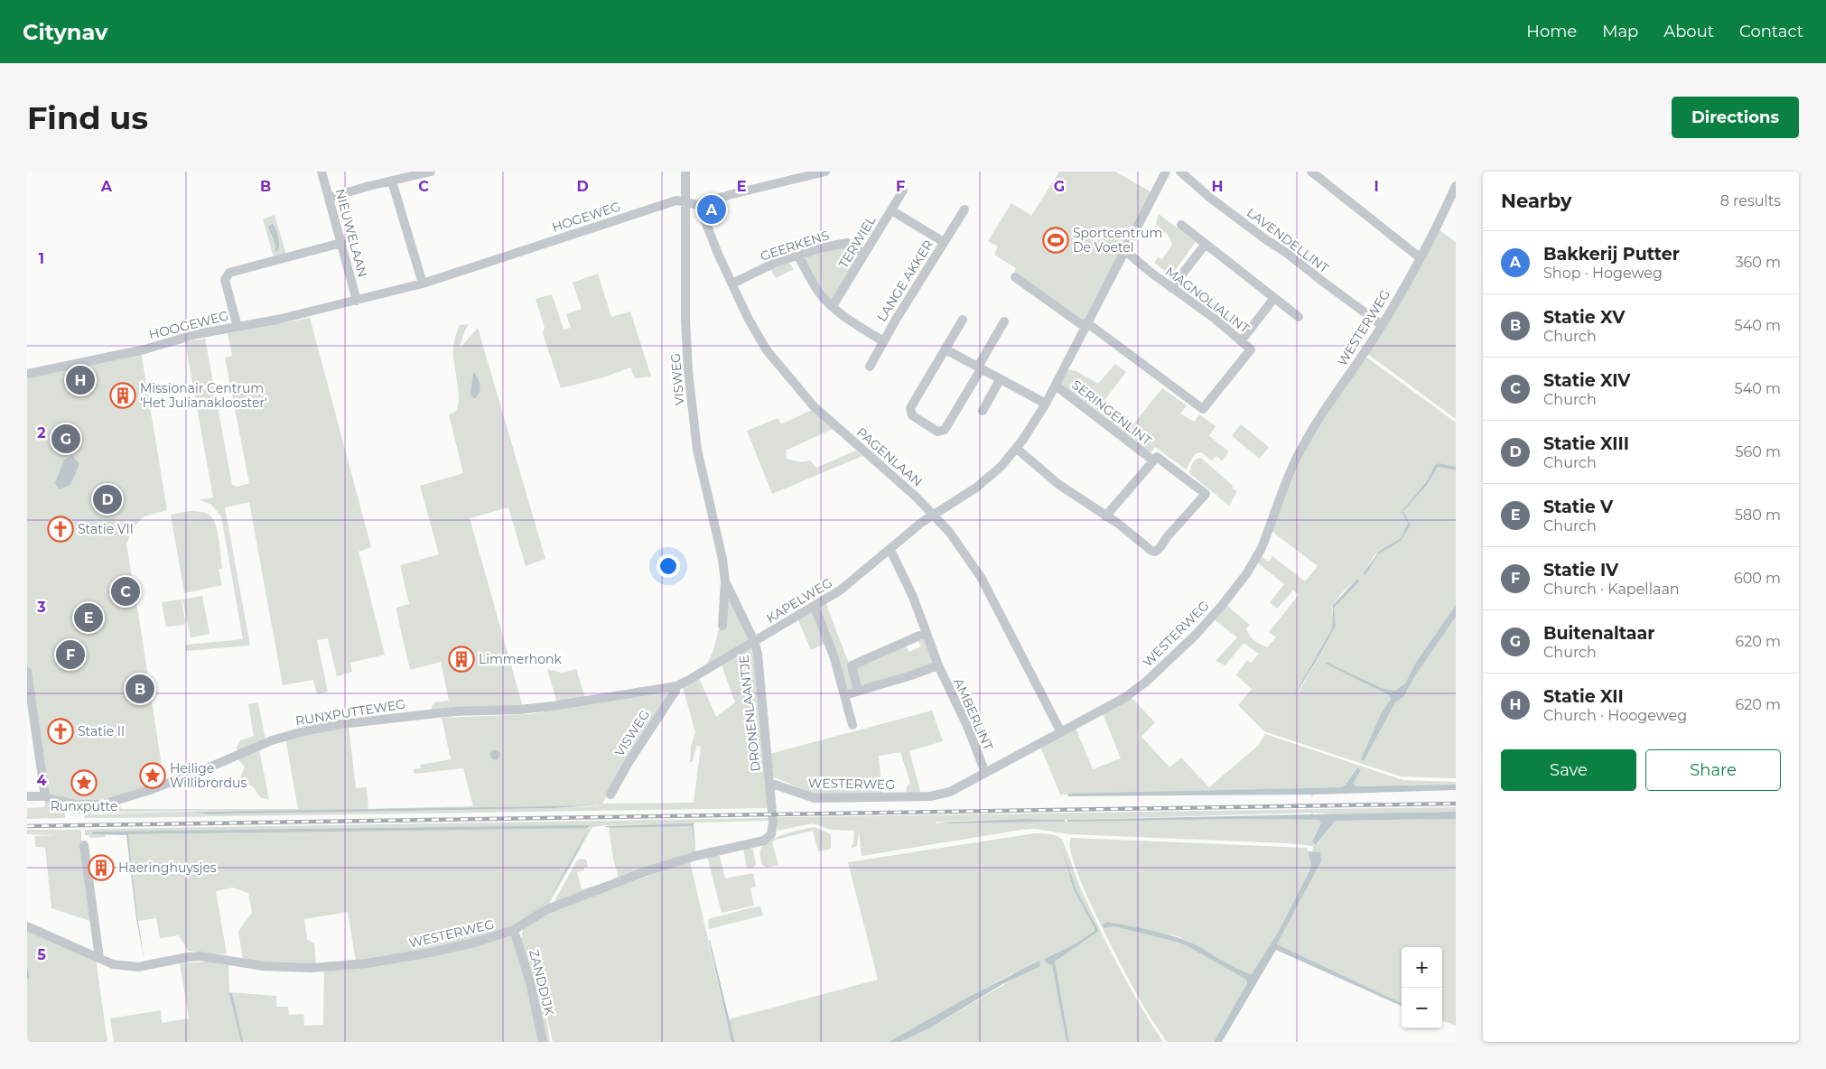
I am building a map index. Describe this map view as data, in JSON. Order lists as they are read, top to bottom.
{
  "streets": {
    "street": [
      "HOGEWEG",
      "NIEUWELAAN",
      "LAVENDELLINT",
      "TERWIEL",
      "GEERKENS",
      "LANGE AKKER",
      "MAGNOLIALINT",
      "HOOGEWEG",
      "WESTERWEG",
      "VISWEG",
      "SERINGENLINT",
      "PAGENLAAN",
      "KAPELWEG",
      "RUNXPUTTEWEG",
      "DRONENLAANTJE",
      "AMBERLINT",
      "ZANDDIJK"
    ]
  },
  "crossings": [
    ["HOGEWEG", "NIEUWELAAN"],
    ["HOGEWEG", "HOOGEWEG"],
    ["HOGEWEG", "VISWEG"],
    ["HOGEWEG", "PAGENLAAN"],
    ["NIEUWELAAN", "HOOGEWEG"],
    ["LAVENDELLINT", "WESTERWEG"],
    ["TERWIEL", "GEERKENS"],
    ["GEERKENS", "PAGENLAAN"],
    ["MAGNOLIALINT", "KAPELWEG"],
    ["WESTERWEG", "PAGENLAAN"],
    ["WESTERWEG", "DRONENLAANTJE"],
    ["WESTERWEG", "AMBERLINT"],
    ["WESTERWEG", "ZANDDIJK"],
    ["VISWEG", "KAPELWEG"],
    ["VISWEG", "DRONENLAANTJE"],
    ["SERINGENLINT", "KAPELWEG"],
    ["PAGENLAAN", "KAPELWEG"],
    ["KAPELWEG", "RUNXPUTTEWEG"],
    ["KAPELWEG", "DRONENLAANTJE"],
    ["KAPELWEG", "AMBERLINT"]
  ],
  "places": {
    "sports": ["Sportcentrum De Voetel"],
    "building": ["Missionair Centrum 'Het Julianaklooster'", "Limmerhonk", "Haeringhuysjes"],
    "church": ["Statie VII", "Statie II"],
    "place": ["Heilige Willibrordus", "Runxputte"]
  },
  "page": {
    "header": "Citynav",
    "nav": [
      "Home",
      "Map",
      "About",
      "Contact"
    ],
    "buttons": [
      "Directions",
      ["Save", "Share"]
    ],
    "title": "Find us",
    "heading": ["Nearby", "8 results"],
    "pins": [
      "A",
      "H",
      "G",
      "D",
      "C",
      "E",
      "F",
      "B"
    ],
    "list": [
      {
        "mark": "A",
        "name": "Bakkerij Putter",
        "note": "Shop · Hogeweg",
        "value": "360 m"
      },
      {
        "mark": "B",
        "name": "Statie XV",
        "note": "Church",
        "value": "540 m"
      },
      {
        "mark": "C",
        "name": "Statie XIV",
        "note": "Church",
        "value": "540 m"
      },
      {
        "mark": "D",
        "name": "Statie XIII",
        "note": "Church",
        "value": "560 m"
      },
      {
        "mark": "E",
        "name": "Statie V",
        "note": "Church",
        "value": "580 m"
      },
      {
        "mark": "F",
        "name": "Statie IV",
        "note": "Church · Kapellaan",
        "value": "600 m"
      },
      {
        "mark": "G",
        "name": "Buitenaltaar",
        "note": "Church",
        "value": "620 m"
      },
      {
        "mark": "H",
        "name": "Statie XII",
        "note": "Church · Hoogeweg",
        "value": "620 m"
      }
    ],
    "map_buttons": ["+", "−"]
  },
  "grid": {
    "columns": [
      "A",
      "B",
      "C",
      "D",
      "E",
      "F",
      "G",
      "H",
      "I"
    ],
    "rows": [
      "1",
      "2",
      "3",
      "4",
      "5"
    ]
  }
}
